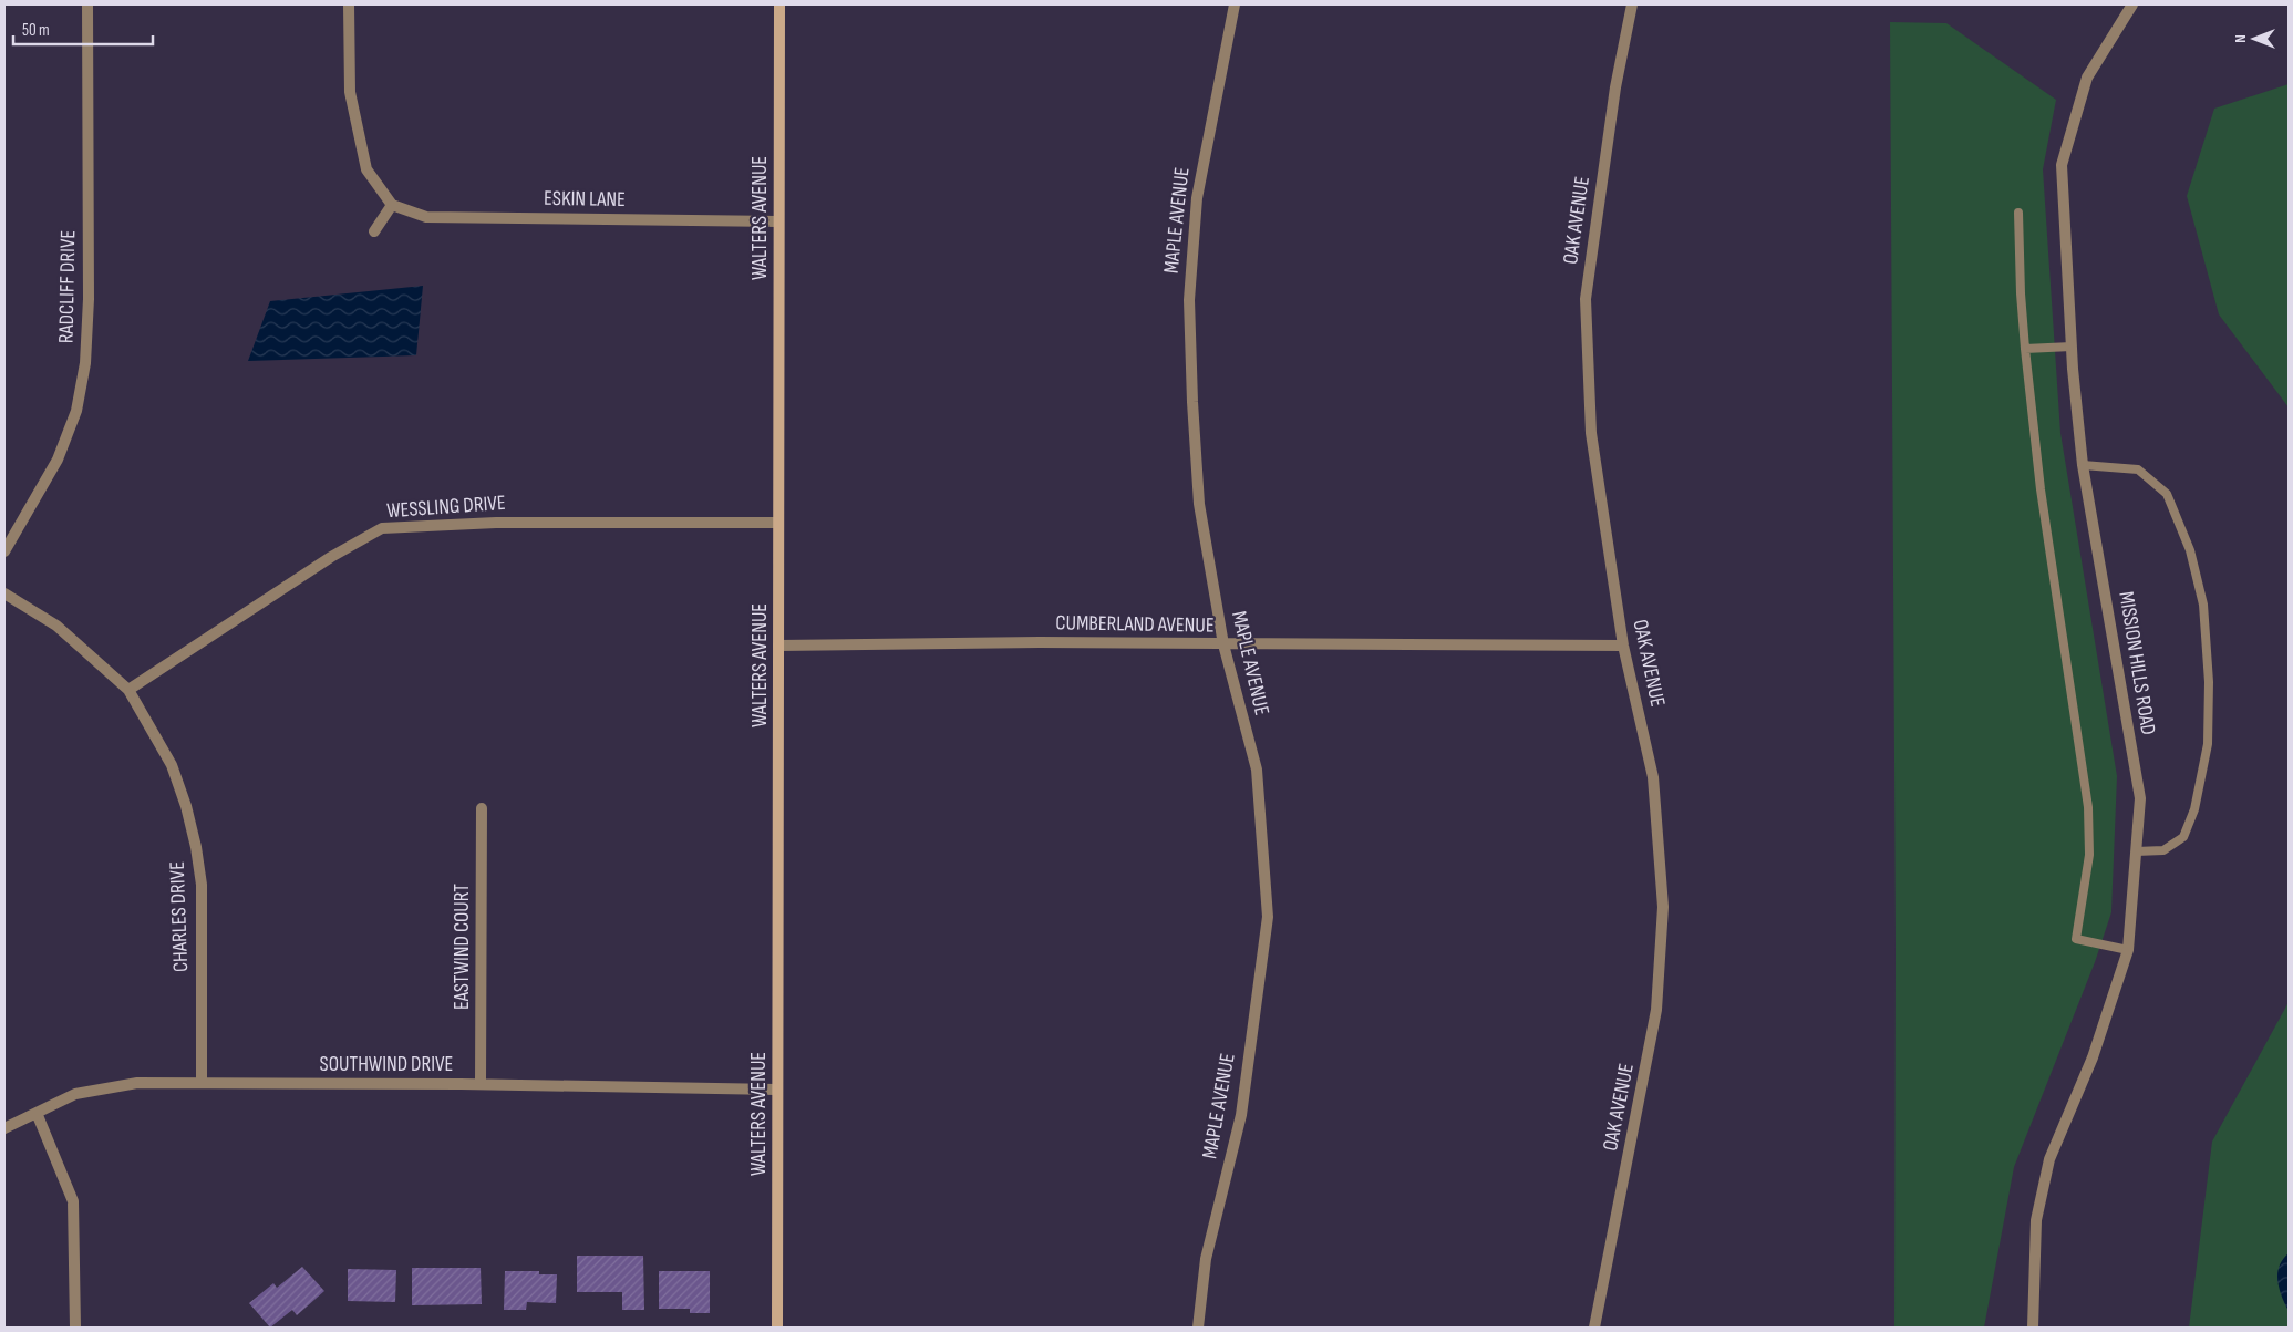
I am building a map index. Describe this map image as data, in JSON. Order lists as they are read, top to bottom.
{
  "streets": {
    "main road": ["WALTERS AVENUE"],
    "street": [
      "ESKIN LANE",
      "MAPLE AVENUE",
      "OAK AVENUE",
      "RADCLIFF DRIVE",
      "WESSLING DRIVE",
      "CUMBERLAND AVENUE",
      "MISSION HILLS ROAD",
      "CHARLES DRIVE",
      "EASTWIND COURT",
      "SOUTHWIND DRIVE"
    ]
  },
  "crossings": [
    ["ESKIN LANE", "WALTERS AVENUE"],
    ["WALTERS AVENUE", "WESSLING DRIVE"],
    ["WALTERS AVENUE", "CUMBERLAND AVENUE"],
    ["WALTERS AVENUE", "SOUTHWIND DRIVE"],
    ["MAPLE AVENUE", "CUMBERLAND AVENUE"],
    ["OAK AVENUE", "CUMBERLAND AVENUE"],
    ["WESSLING DRIVE", "CHARLES DRIVE"],
    ["CHARLES DRIVE", "SOUTHWIND DRIVE"],
    ["EASTWIND COURT", "SOUTHWIND DRIVE"]
  ],
  "scale_bar": "50 m",
  "north": "left"
}
